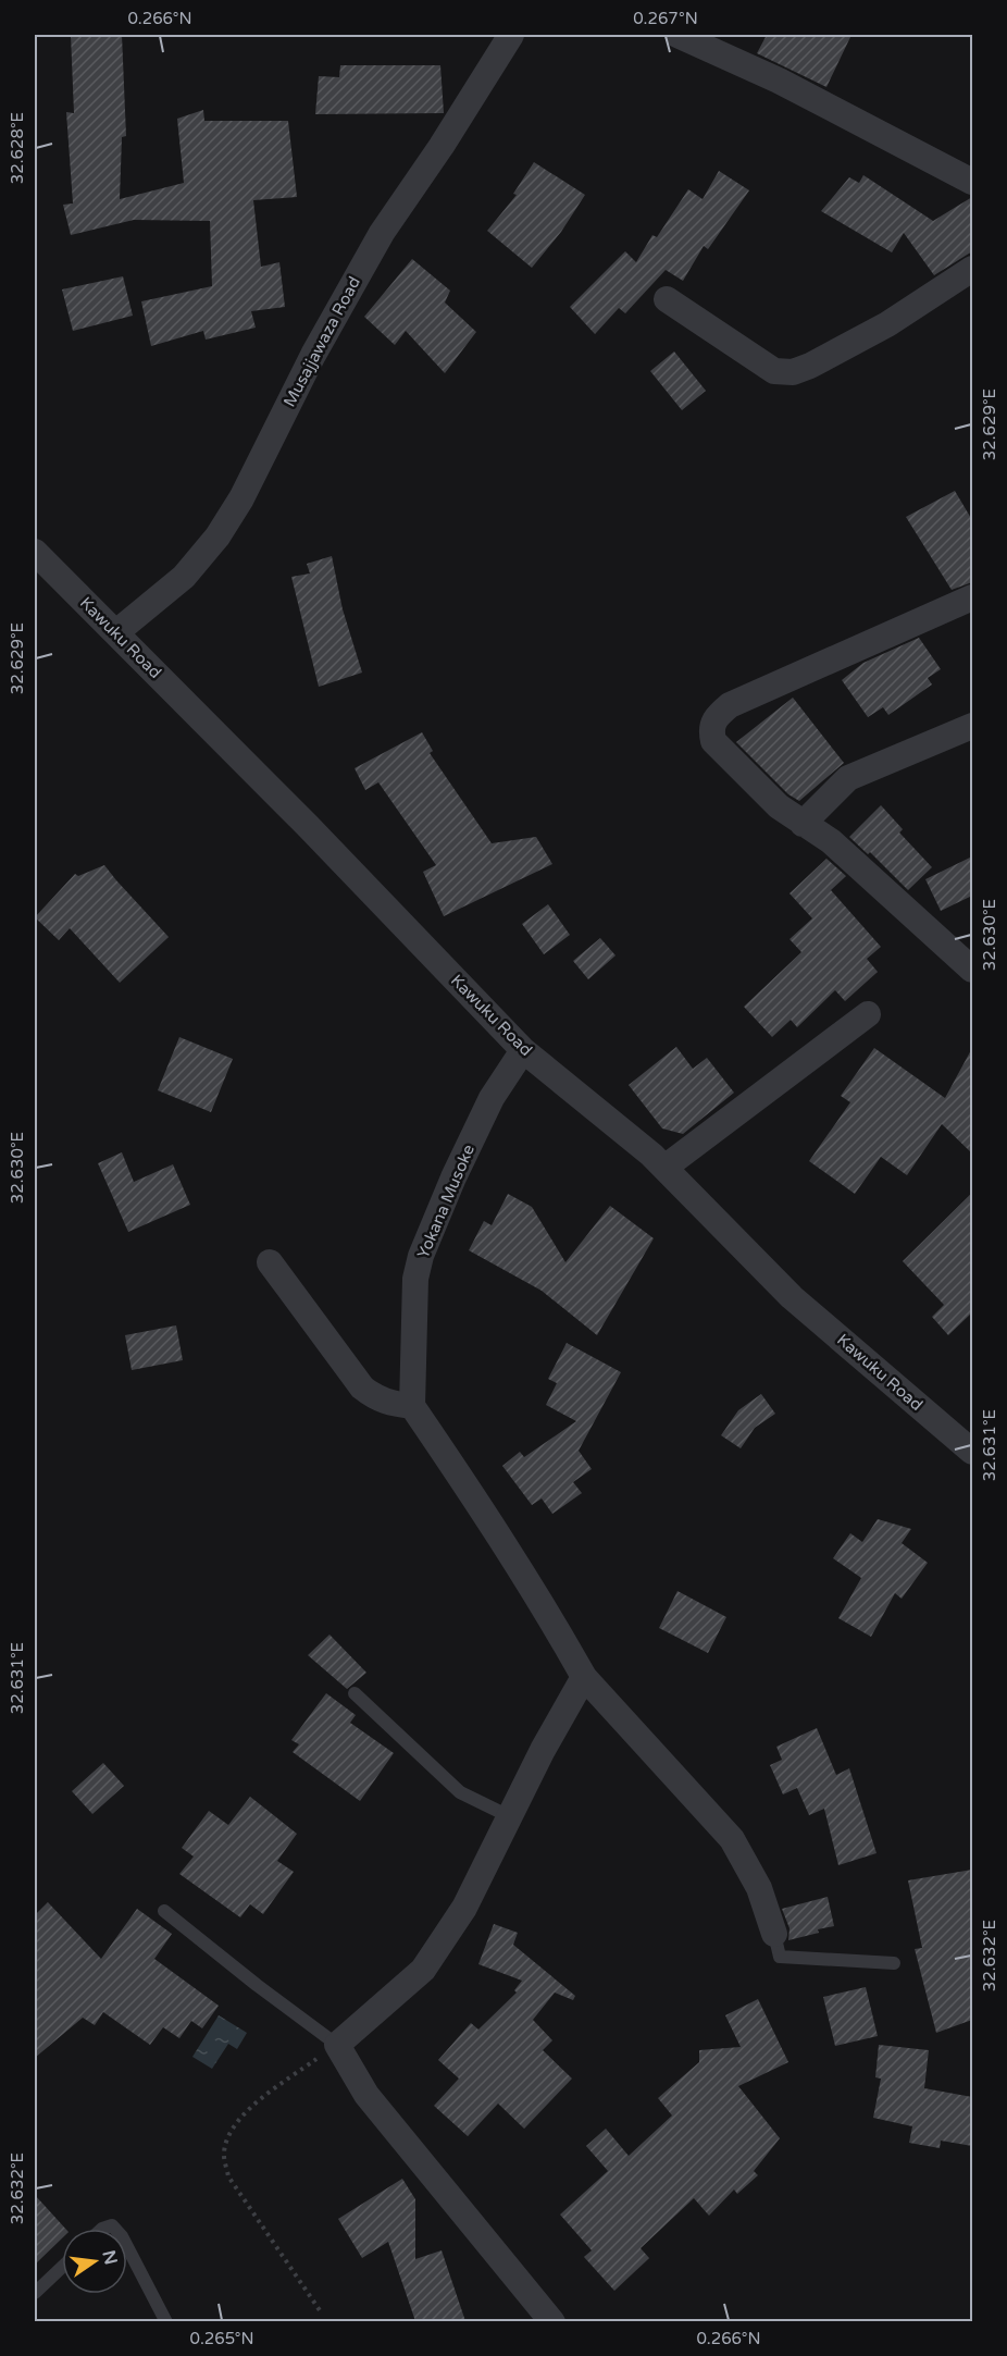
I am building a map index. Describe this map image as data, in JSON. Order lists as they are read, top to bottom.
{
  "streets": {
    "street": ["Musajjawaza Road", "Kawuku Road", "Yokana Musoke"]
  },
  "crossings": [
    ["Musajjawaza Road", "Kawuku Road"],
    ["Kawuku Road", "Yokana Musoke"]
  ],
  "north": "right",
  "coordinates": [
    "0.266°N",
    "0.267°N",
    "32.628°E",
    "32.629°E",
    "32.630°E",
    "32.631°E",
    "32.632°E",
    "0.265°N"
  ]
}
